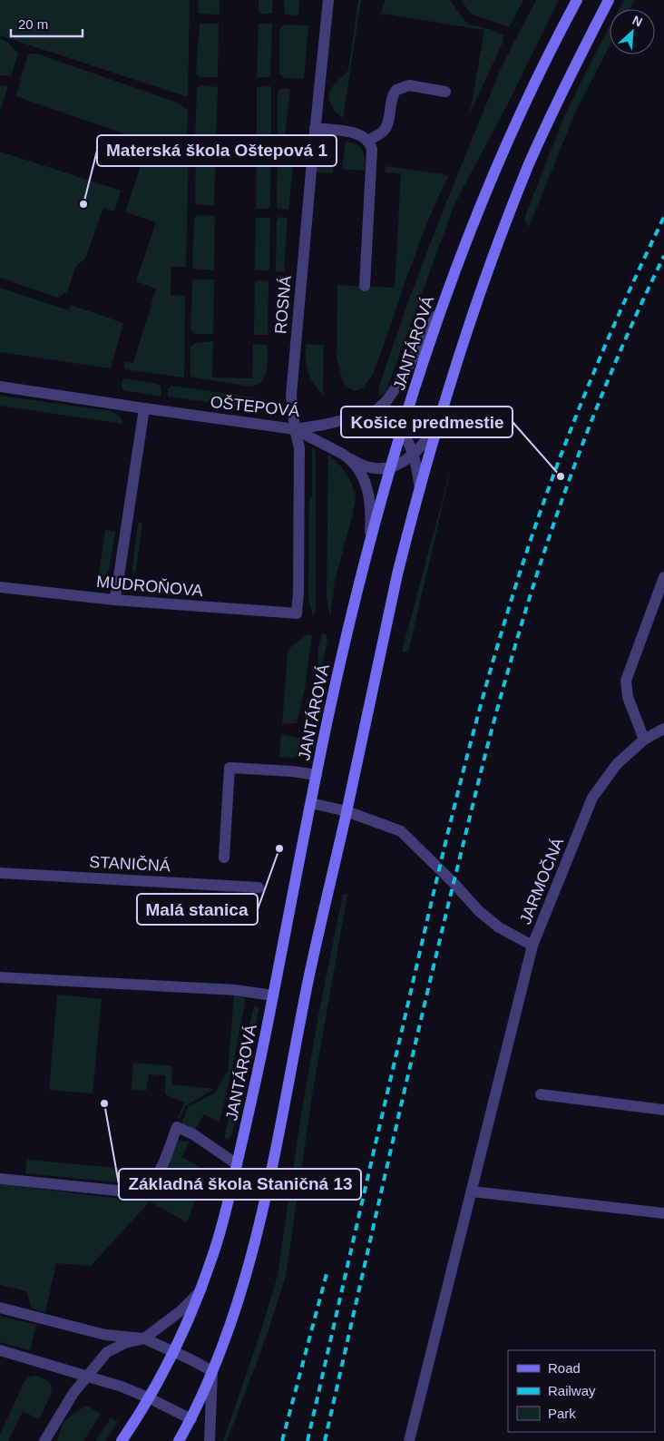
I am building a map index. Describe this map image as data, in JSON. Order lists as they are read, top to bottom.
{
  "streets": {
    "street": [
      "ROSNÁ",
      "JANTÁROVÁ",
      "OŠTEPOVÁ",
      "MUDROŇOVA",
      "STANIČNÁ",
      "JARMOČNÁ"
    ]
  },
  "crossings": [
    ["ROSNÁ", "OŠTEPOVÁ"],
    ["ROSNÁ", "MUDROŇOVA"],
    ["JANTÁROVÁ", "OŠTEPOVÁ"],
    ["JANTÁROVÁ", "JARMOČNÁ"]
  ],
  "places": [
    "Materská škola Oštepová 1",
    "Košice predmestie",
    "Malá stanica",
    "Základná škola Staničná 13"
  ],
  "legend": ["Road", "Railway", "Park"],
  "scale_bar": "20 m",
  "north": "top right"
}
